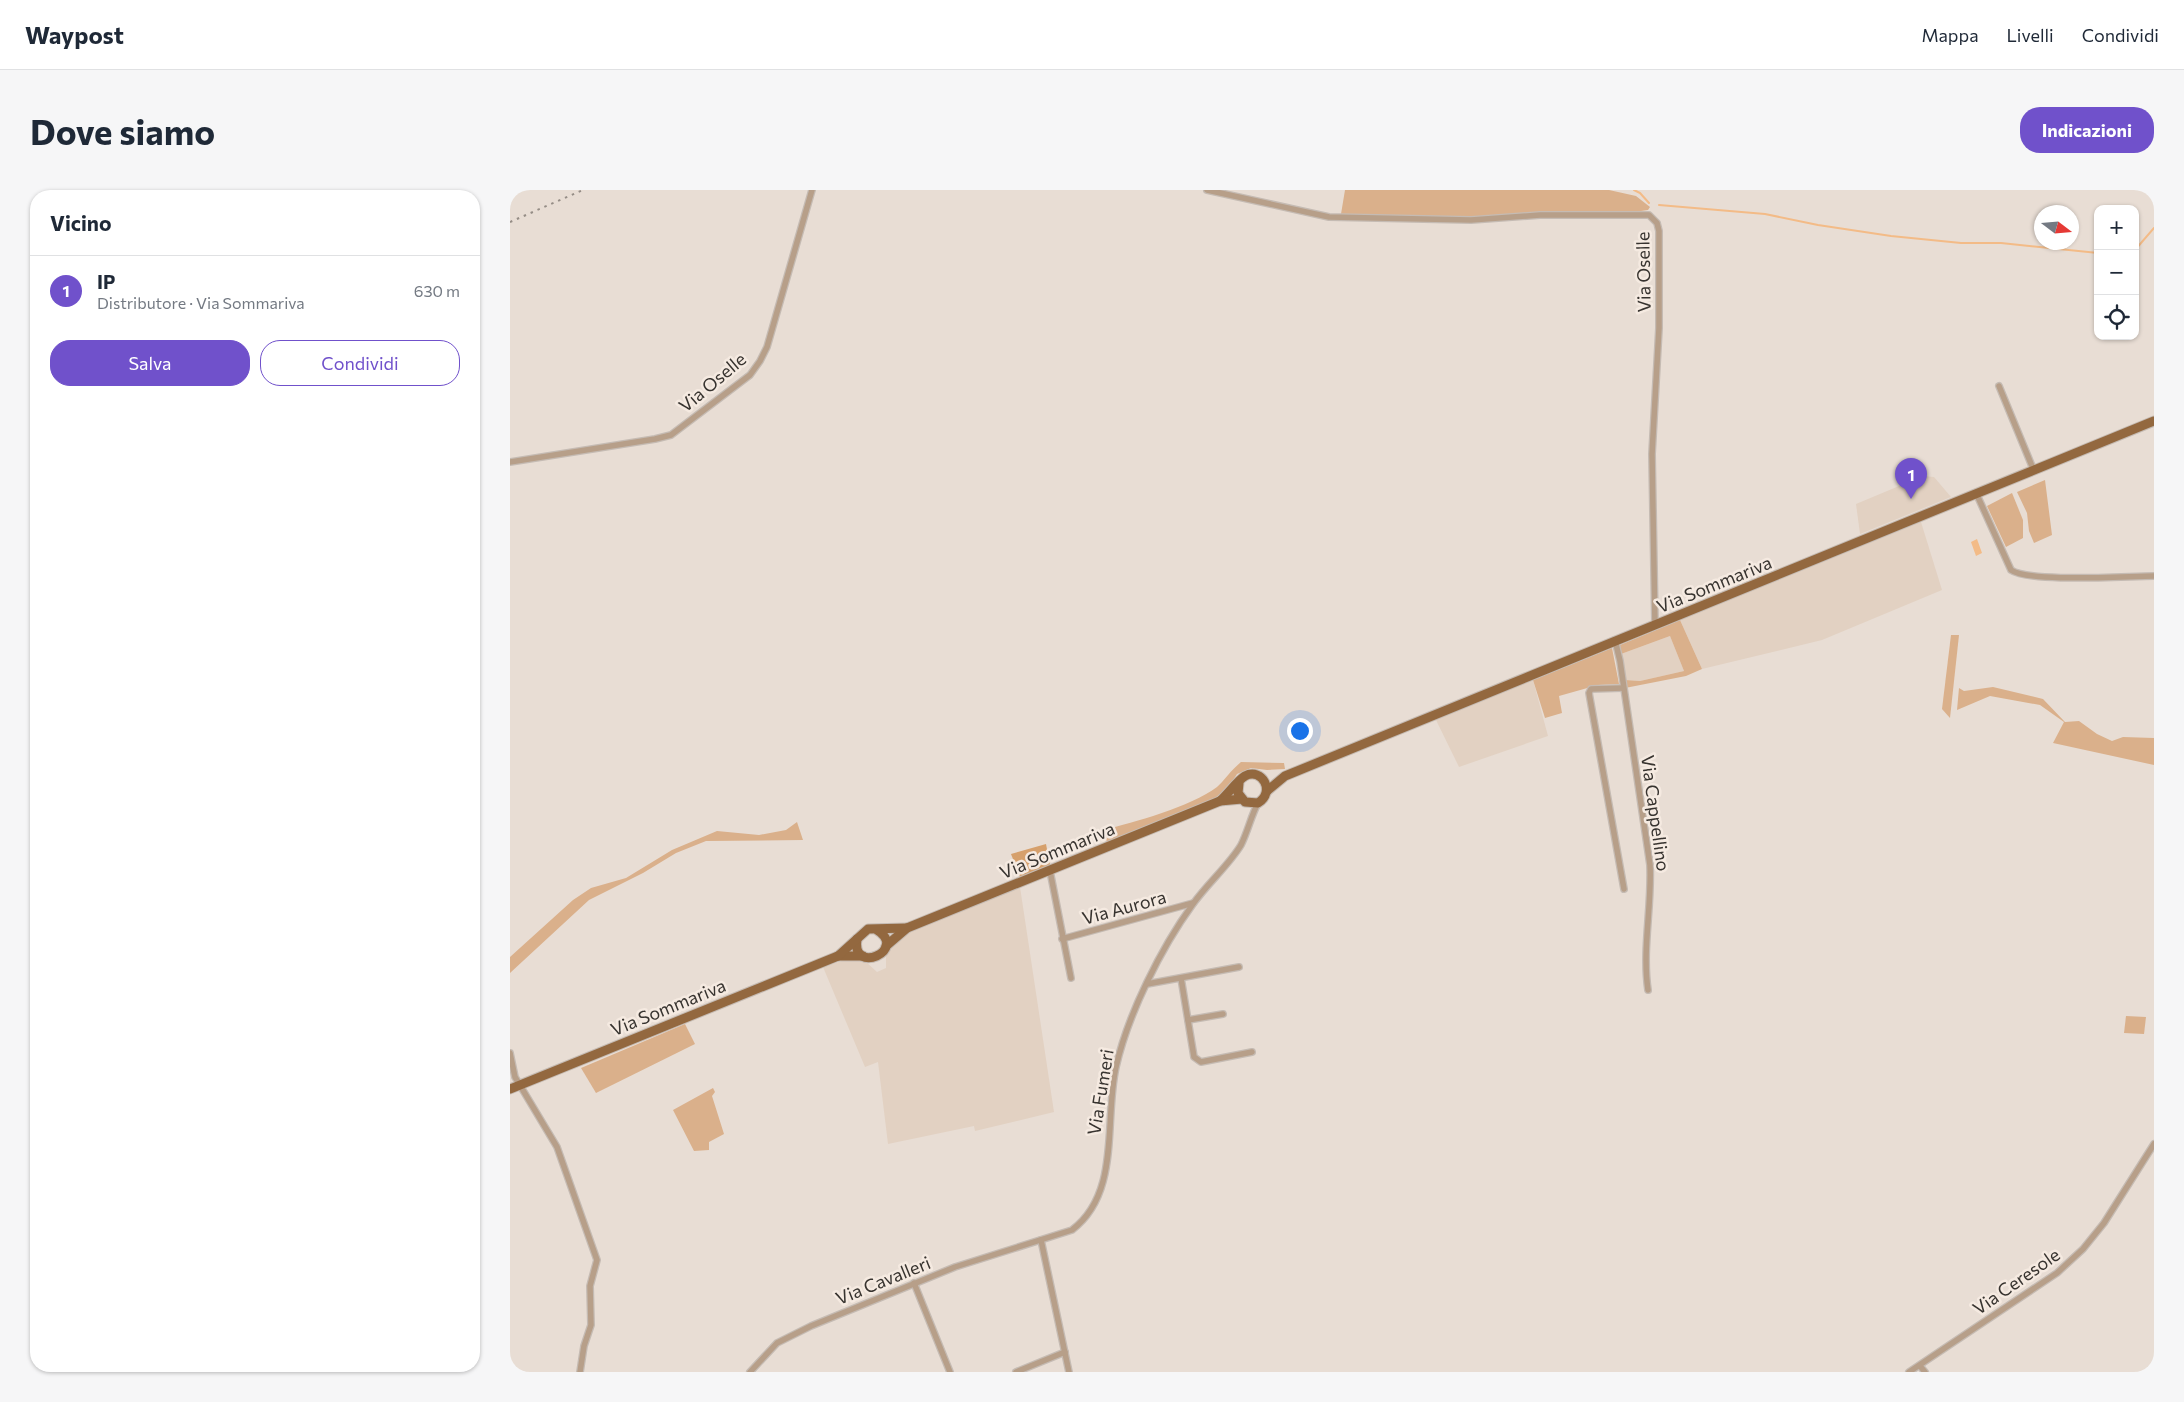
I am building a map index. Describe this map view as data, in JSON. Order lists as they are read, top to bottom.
{
  "streets": {
    "main road": ["Via Sommariva"],
    "street": [
      "Via Oselle",
      "Via Cappellino",
      "Via Aurora",
      "Via Fumeri",
      "Via Cavalleri",
      "Via Ceresole"
    ]
  },
  "crossings": [
    ["Via Oselle", "Via Sommariva"],
    ["Via Sommariva", "Via Cappellino"],
    ["Via Sommariva", "Via Fumeri"],
    ["Via Aurora", "Via Fumeri"],
    ["Via Fumeri", "Via Cavalleri"]
  ],
  "north": "right",
  "page": {
    "header": "Waypost",
    "nav": ["Mappa", "Livelli", "Condividi"],
    "buttons": [
      "Indicazioni",
      ["Salva", "Condividi"]
    ],
    "title": "Dove siamo",
    "heading": "Vicino",
    "map_buttons": ["+", "−"],
    "list": [
      {
        "mark": "1",
        "name": "IP",
        "note": "Distributore · Via Sommariva",
        "value": "630 m"
      }
    ],
    "pins": "1"
  }
}
